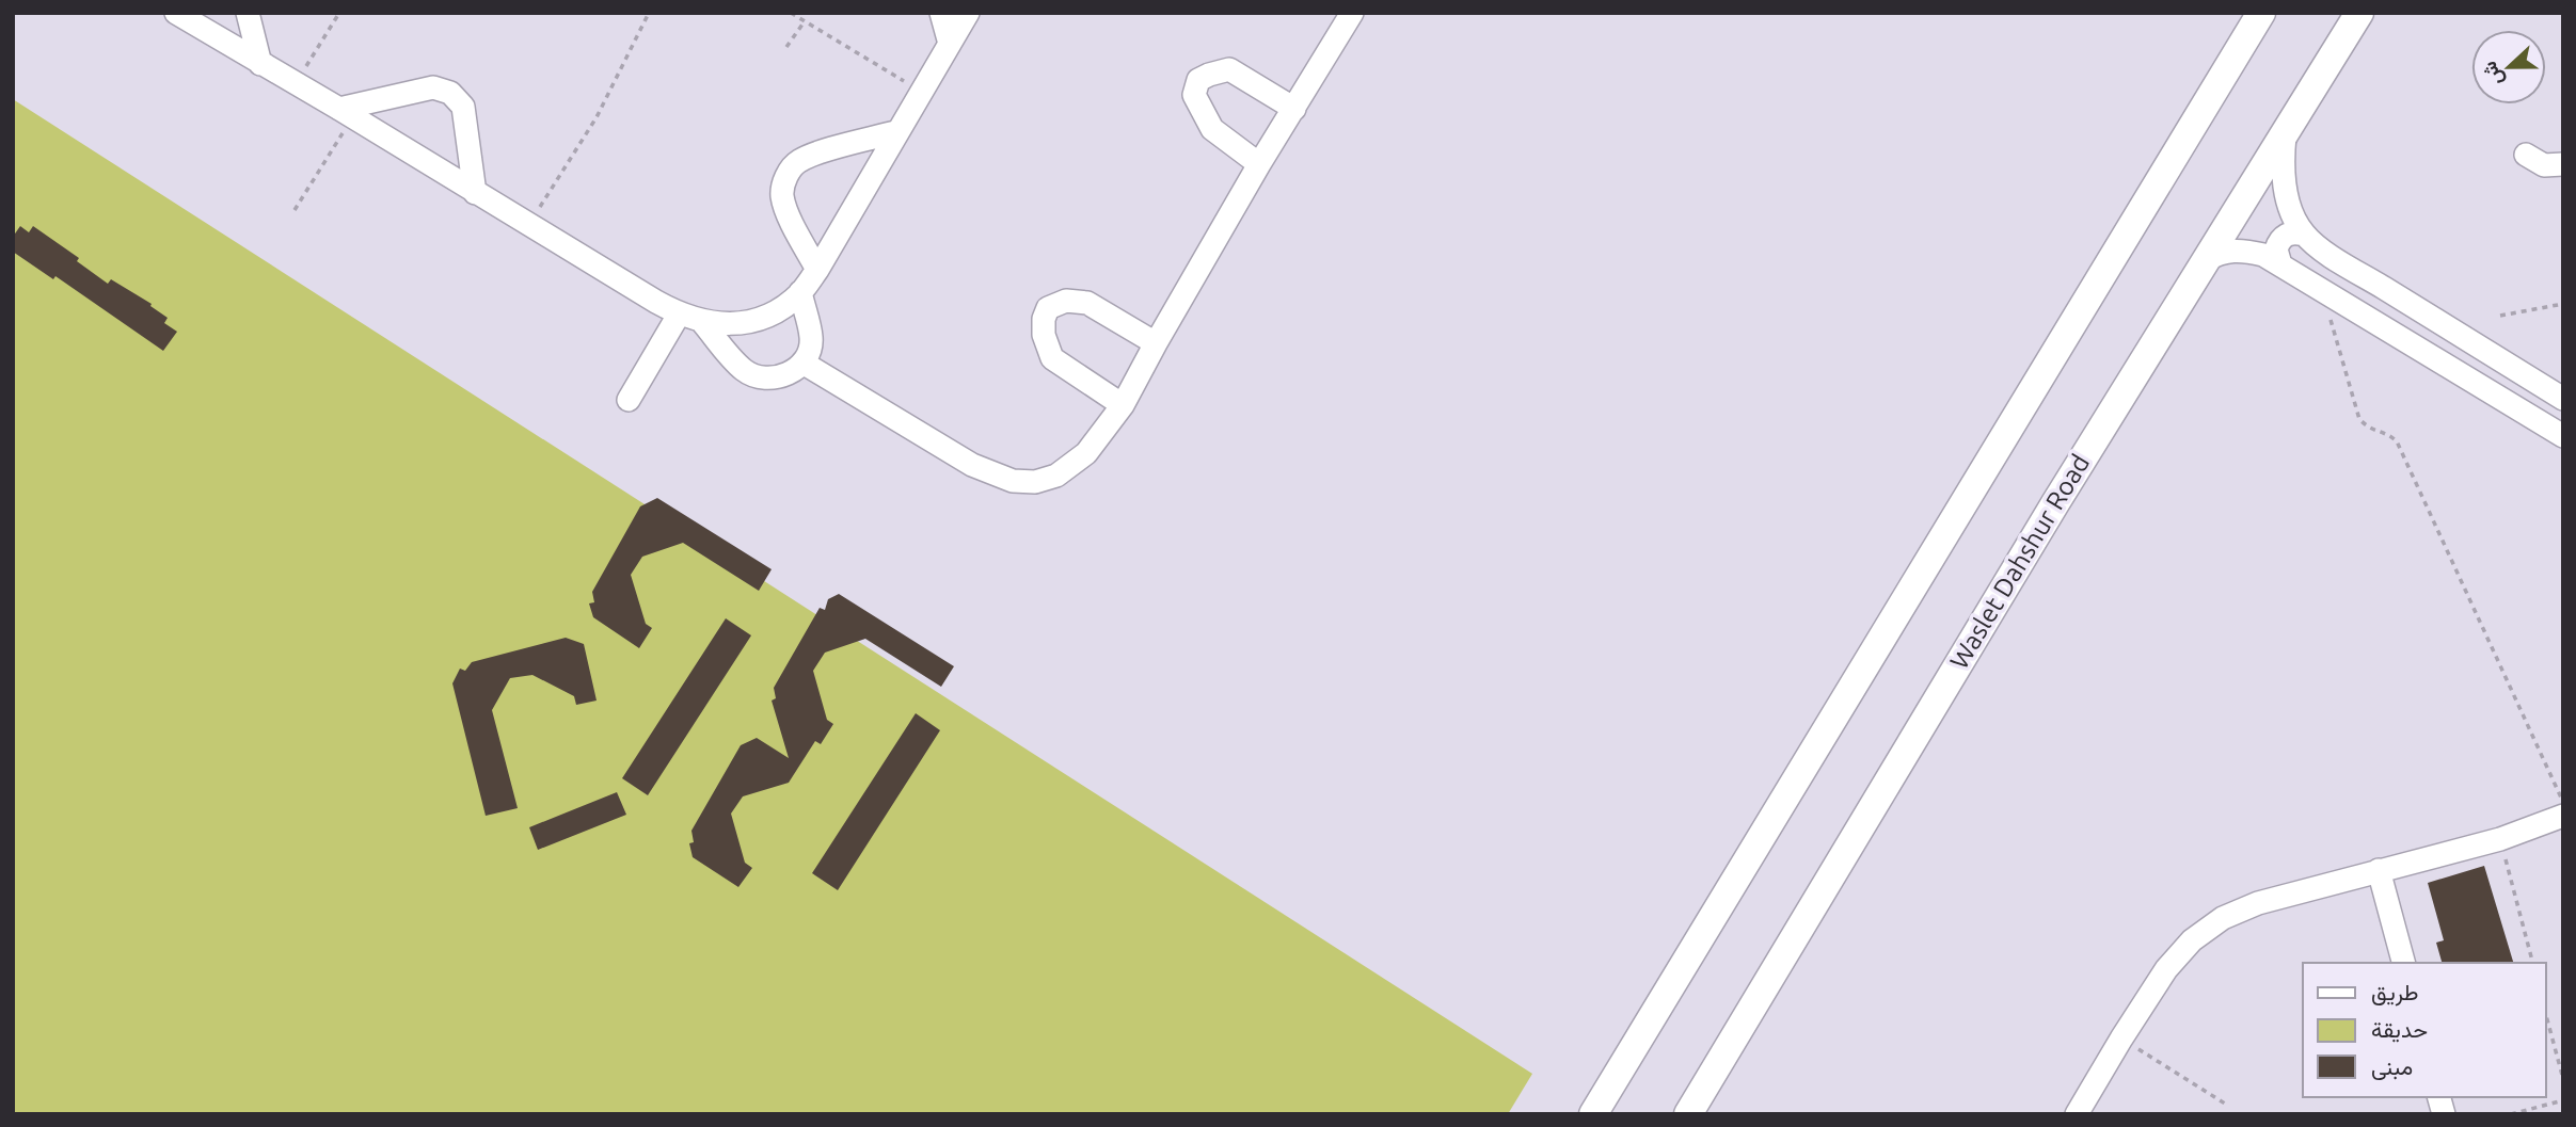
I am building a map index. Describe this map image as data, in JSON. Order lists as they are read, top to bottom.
{
  "streets": {
    "main road": ["Waslet Dahshur Road"]
  },
  "legend": ["طريق", "حديقة", "مبنى"],
  "north": "left"
}
